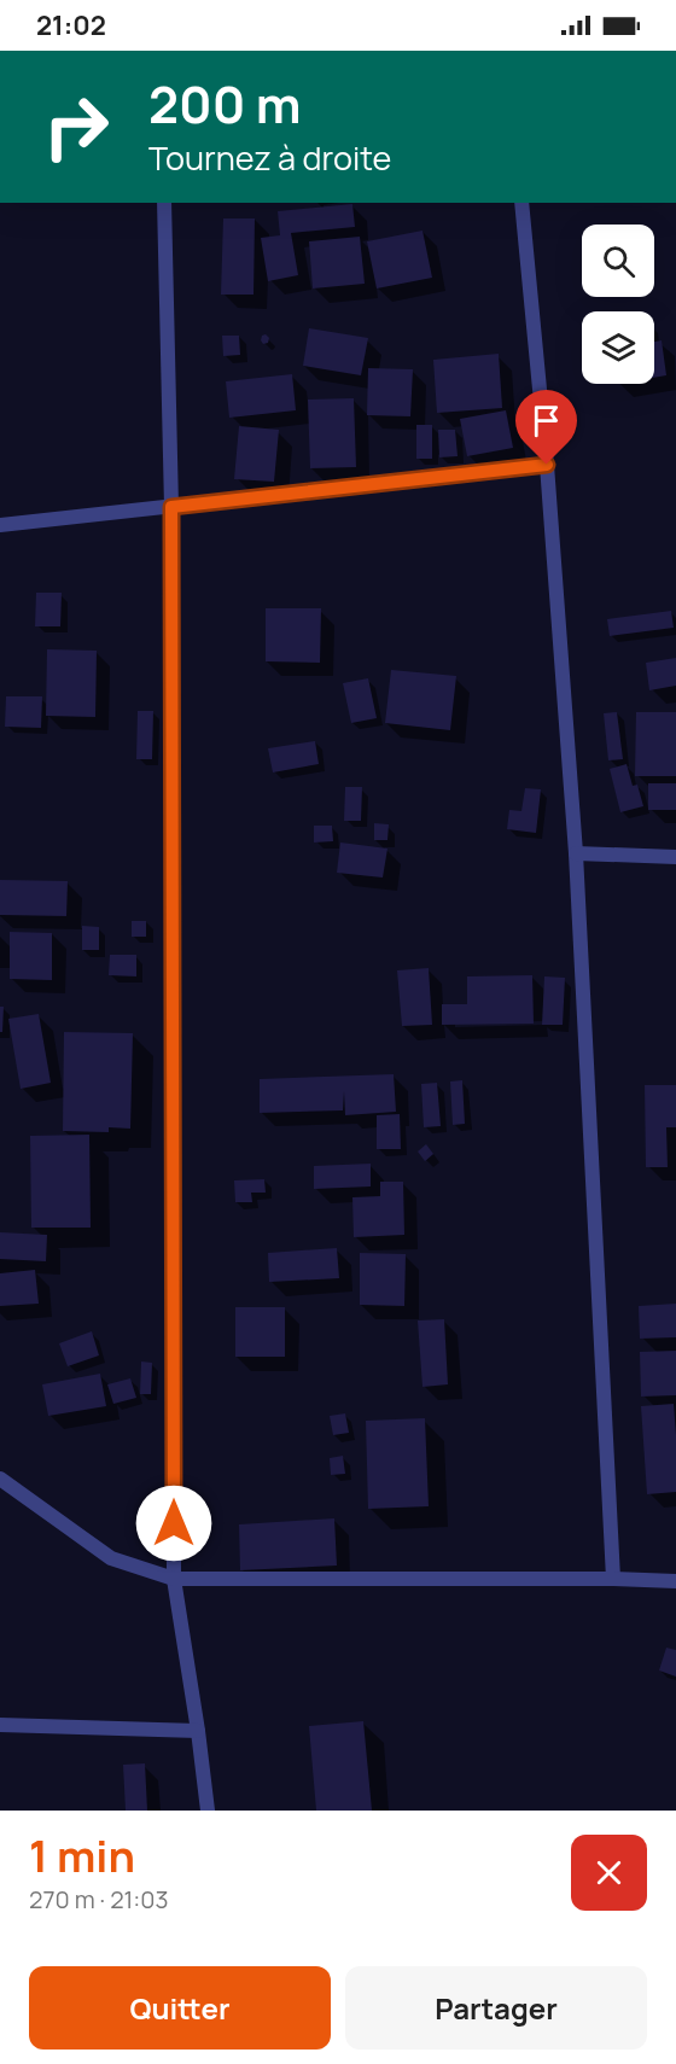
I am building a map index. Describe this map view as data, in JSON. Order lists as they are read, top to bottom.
{
  "page": {
    "status": "21:02",
    "turn": ["200 m", "Tournez à droite"],
    "heading": ["1 min", "270 m · 21:03"],
    "buttons": ["Quitter", "Partager"]
  }
}
